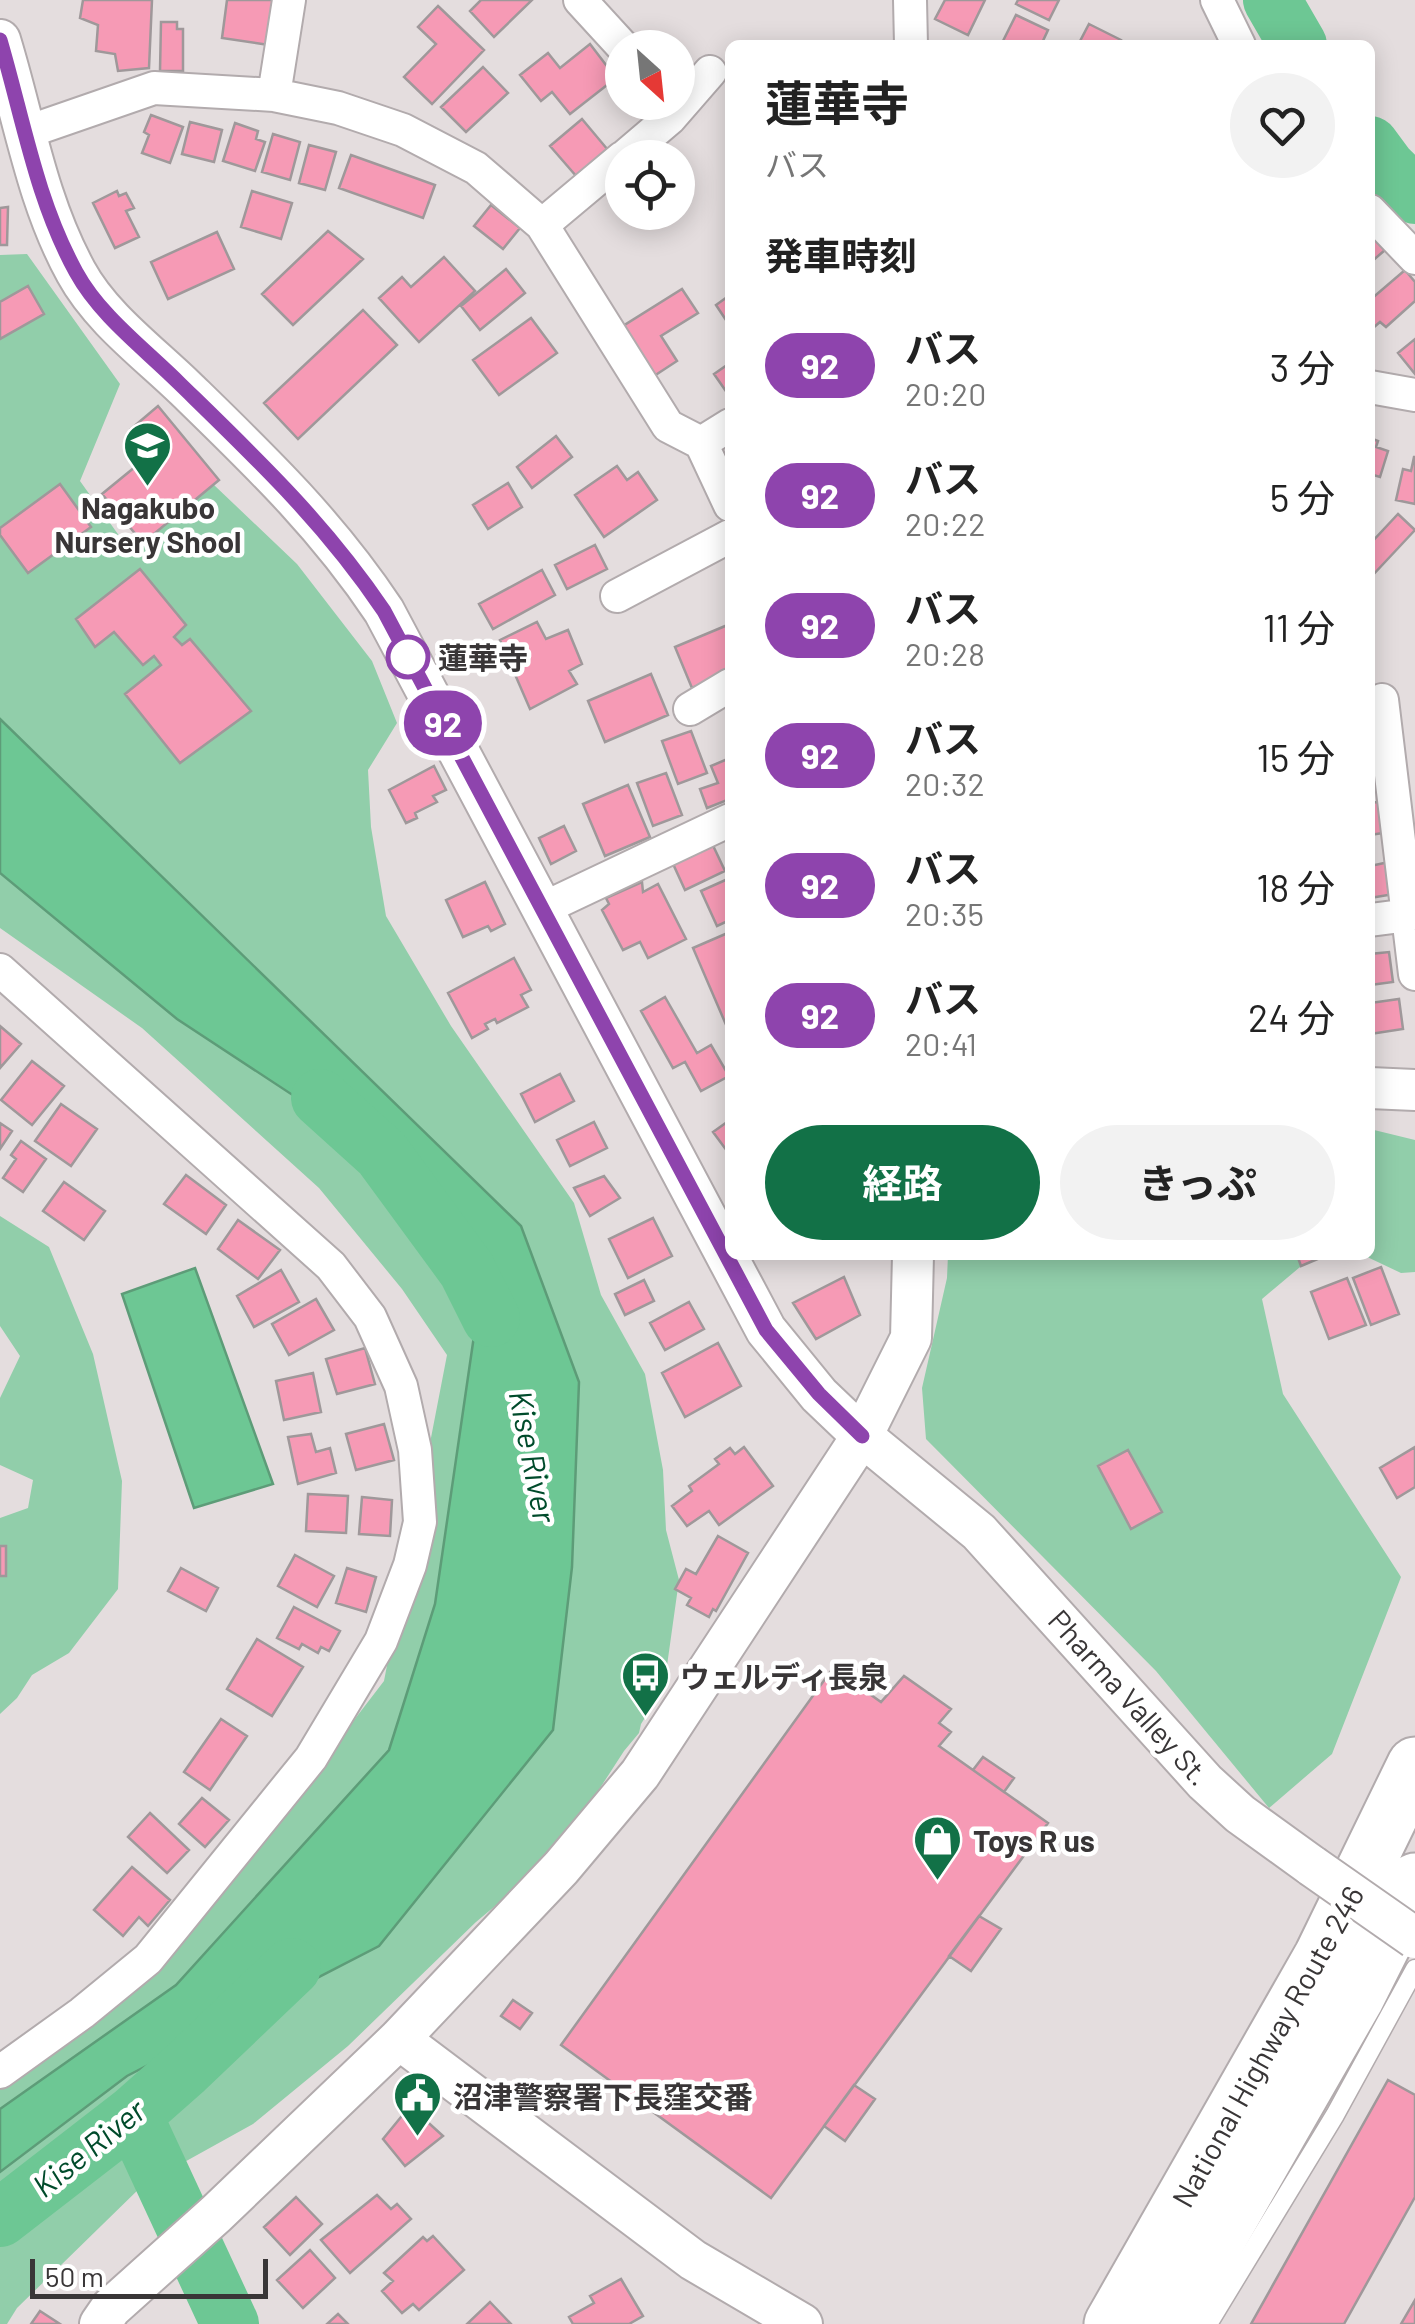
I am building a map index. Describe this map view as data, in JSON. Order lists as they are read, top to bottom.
{
  "streets": {
    "highway": ["National Highway Route 246"],
    "street": ["Pharma Valley St."]
  },
  "water": ["Kise River"],
  "places": {
    "school or university": ["Nagakubo Nursery Shool"],
    "other": ["蓮華寺"],
    "bus stop": ["ウェルディ長泉"],
    "shop": ["Toys R us"],
    "public building": ["沼津警察署下長窪交番"]
  },
  "lines": ["bus line 92"],
  "scale_bar": "50 m",
  "north": "bottom right",
  "page": {
    "on_map": "92",
    "heading": [
      ["蓮華寺", "バス"],
      "発車時刻"
    ],
    "list": [
      {
        "mark": "92",
        "name": "バス",
        "note": "20:20",
        "value": "3 分"
      },
      {
        "mark": "92",
        "name": "バス",
        "note": "20:22",
        "value": "5 分"
      },
      {
        "mark": "92",
        "name": "バス",
        "note": "20:28",
        "value": "11 分"
      },
      {
        "mark": "92",
        "name": "バス",
        "note": "20:32",
        "value": "15 分"
      },
      {
        "mark": "92",
        "name": "バス",
        "note": "20:35",
        "value": "18 分"
      },
      {
        "mark": "92",
        "name": "バス",
        "note": "20:41",
        "value": "24 分"
      }
    ],
    "buttons": ["経路", "きっぷ"],
    "scale": "50 m"
  }
}
